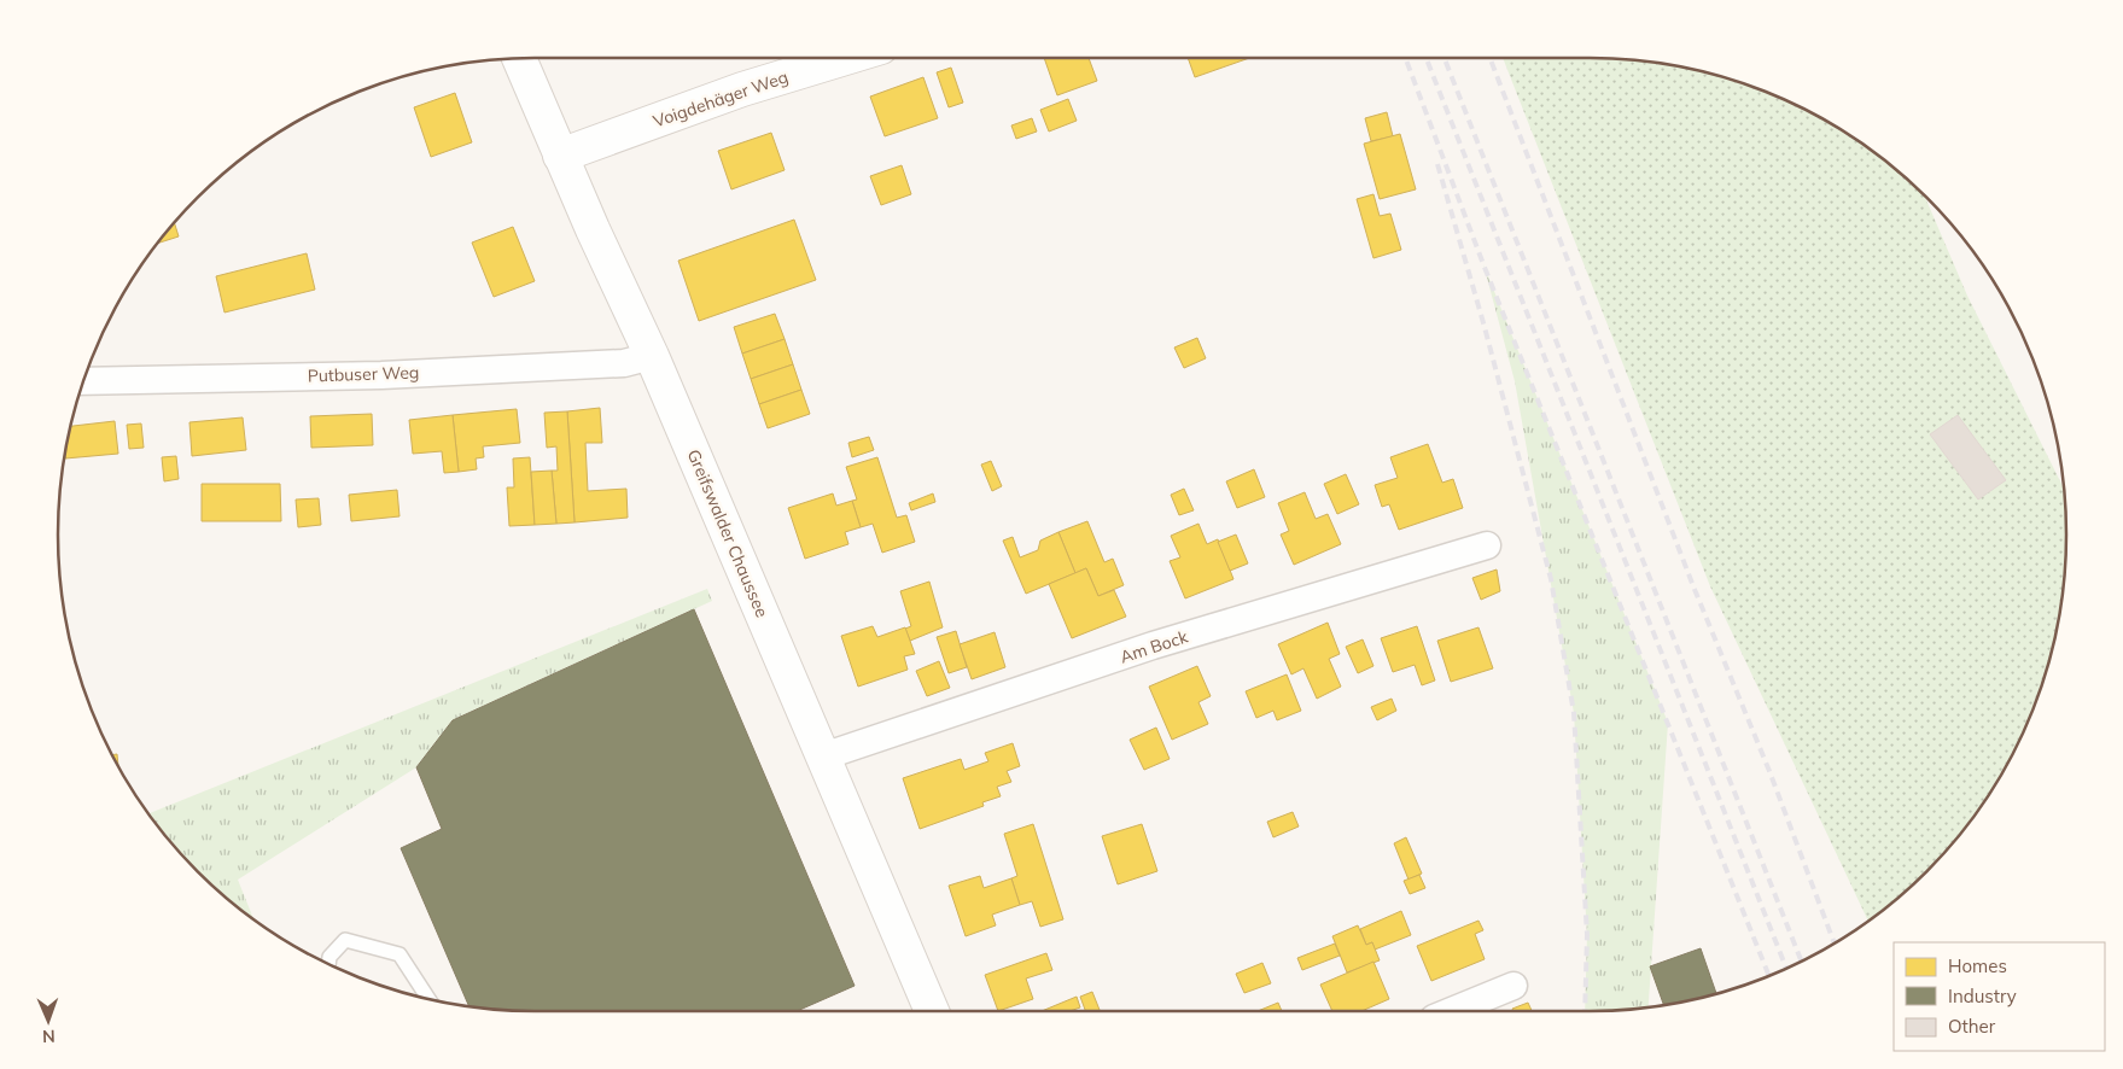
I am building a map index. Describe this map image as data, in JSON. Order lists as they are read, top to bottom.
{
  "streets": {
    "main road": ["Voigdehäger Weg", "Greifswalder Chaussee"],
    "street": ["Putbuser Weg", "Am Bock"]
  },
  "crossings": [
    ["Voigdehäger Weg", "Greifswalder Chaussee"],
    ["Putbuser Weg", "Greifswalder Chaussee"],
    ["Greifswalder Chaussee", "Am Bock"]
  ],
  "legend": ["Homes", "Industry", "Other"],
  "north": "bottom"
}
